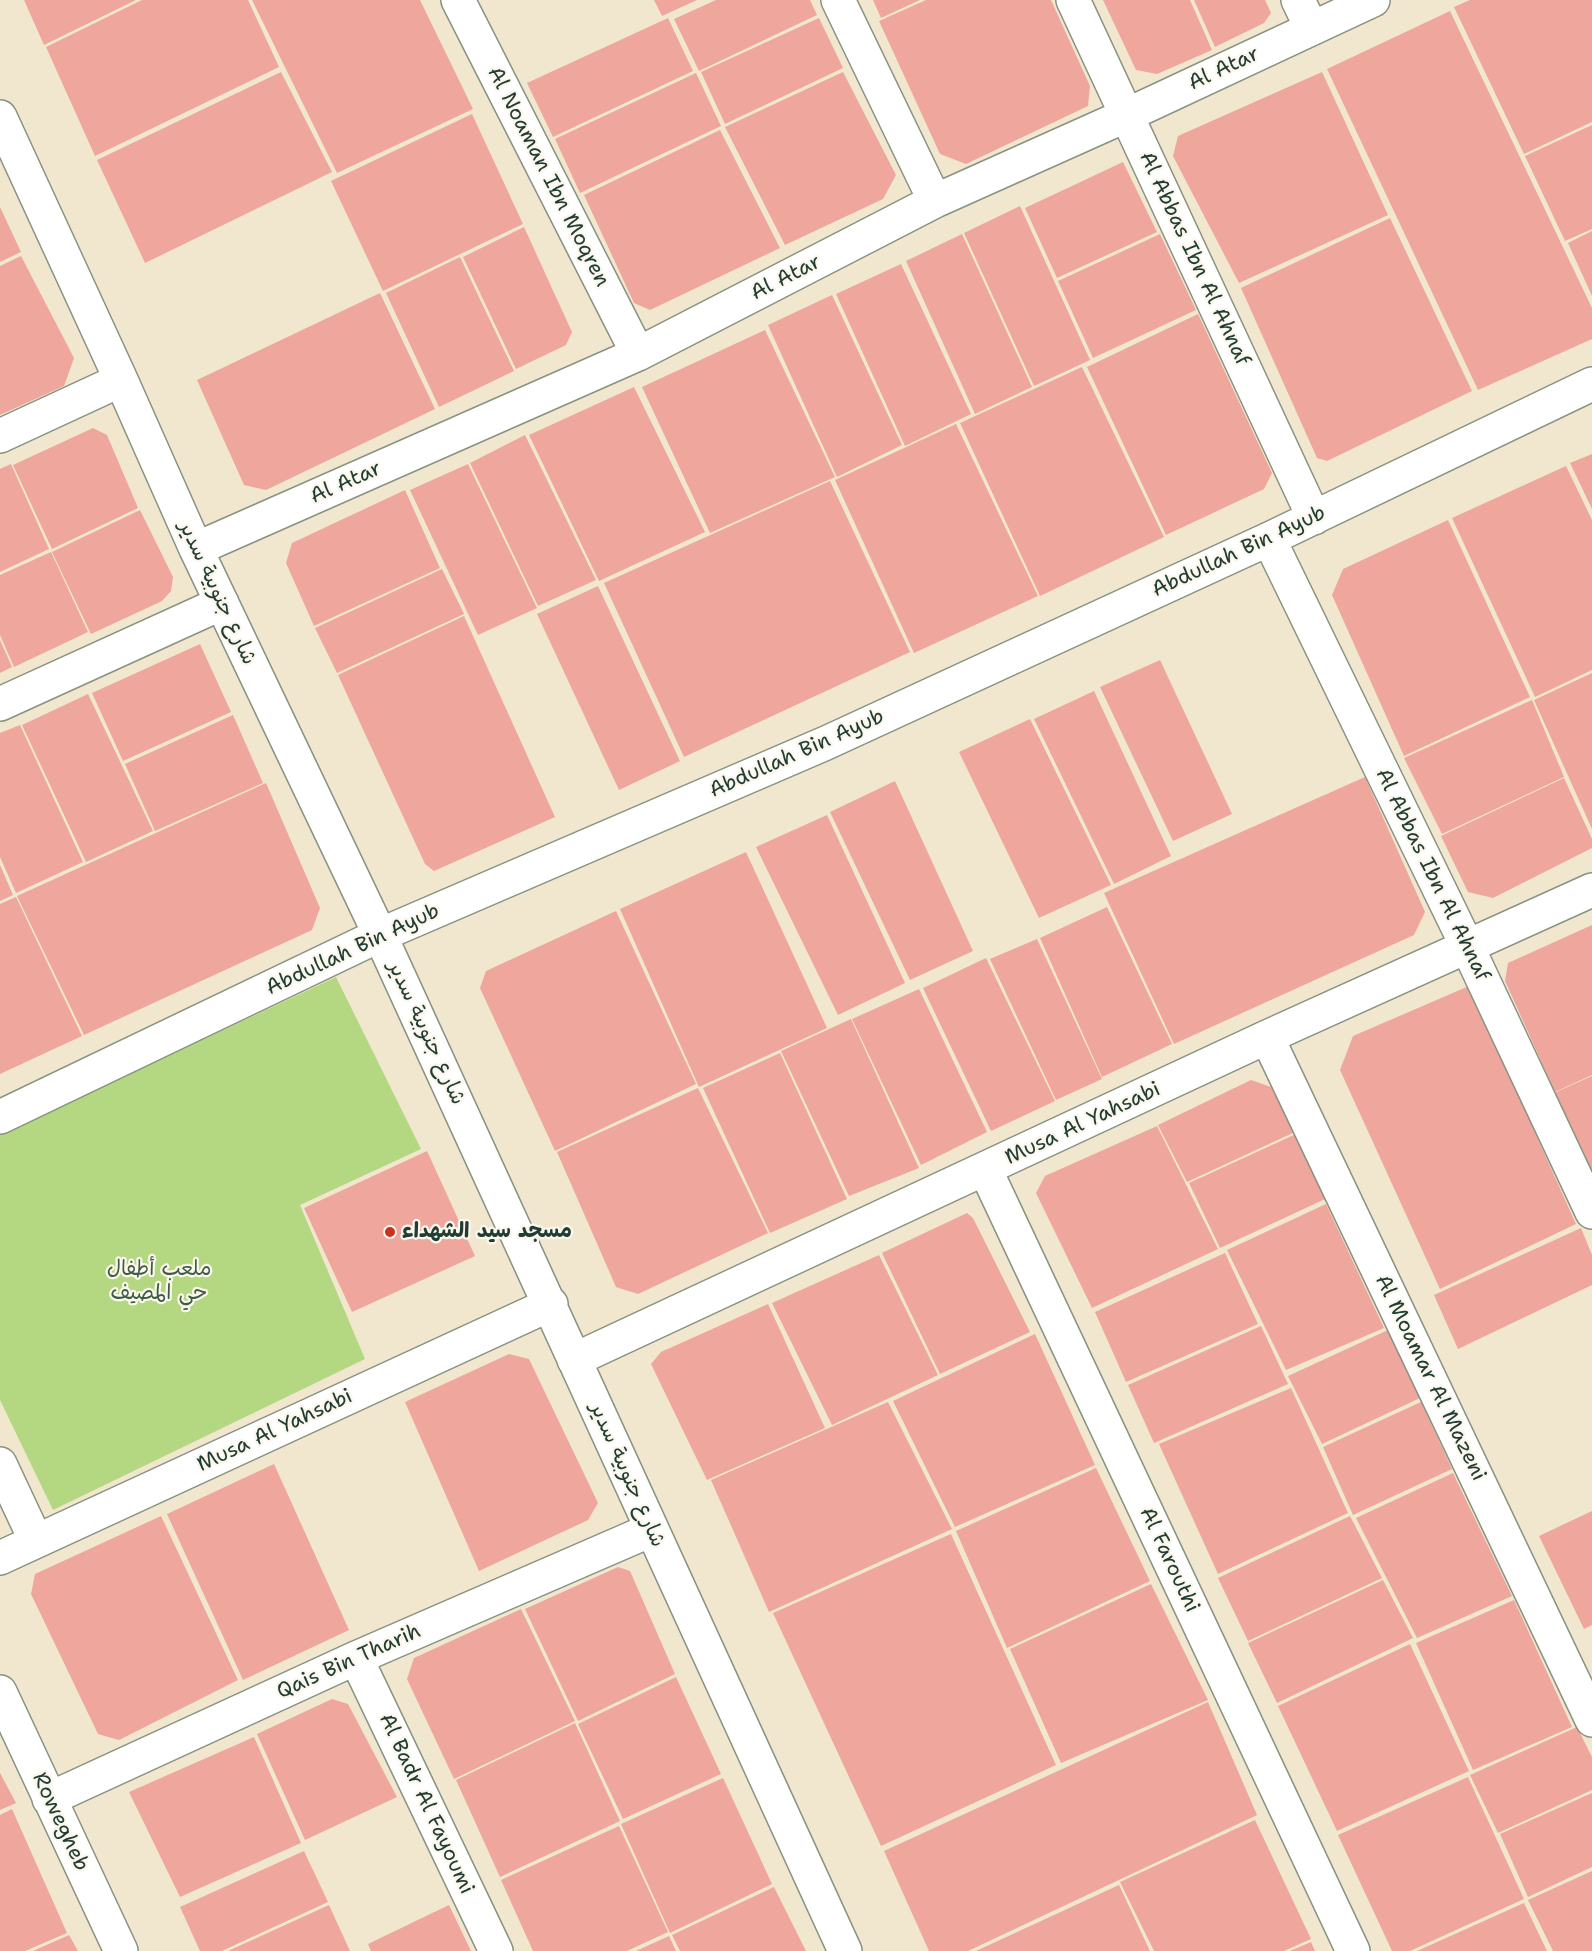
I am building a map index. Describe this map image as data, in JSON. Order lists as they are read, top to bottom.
{
  "streets": {
    "street": [
      "Al Atar",
      "Al Noaman Ibn Moqren",
      "Al Abbas Ibn Al Ahnaf",
      "Abdullah Bin Ayub",
      "شارع جنوبية سدير",
      "Musa Al Yahsabi",
      "Al Moamar Al Mazeni",
      "Al Farouthi",
      "Qais Bin Tharih",
      "Al Badr Al Fayoumi",
      "Rowegheb"
    ]
  },
  "crossings": [
    ["Al Atar", "Al Noaman Ibn Moqren"],
    ["Al Atar", "Al Abbas Ibn Al Ahnaf"],
    ["Al Atar", "شارع جنوبية سدير"],
    ["Al Abbas Ibn Al Ahnaf", "Abdullah Bin Ayub"],
    ["Al Abbas Ibn Al Ahnaf", "Musa Al Yahsabi"],
    ["Abdullah Bin Ayub", "شارع جنوبية سدير"],
    ["شارع جنوبية سدير", "Musa Al Yahsabi"],
    ["شارع جنوبية سدير", "Qais Bin Tharih"],
    ["Musa Al Yahsabi", "Al Moamar Al Mazeni"],
    ["Musa Al Yahsabi", "Al Farouthi"],
    ["Qais Bin Tharih", "Al Badr Al Fayoumi"],
    ["Qais Bin Tharih", "Rowegheb"]
  ],
  "parks": ["ملعب أطفال حي المصيف"],
  "places": ["مسجد سيد الشهداء"]
}
